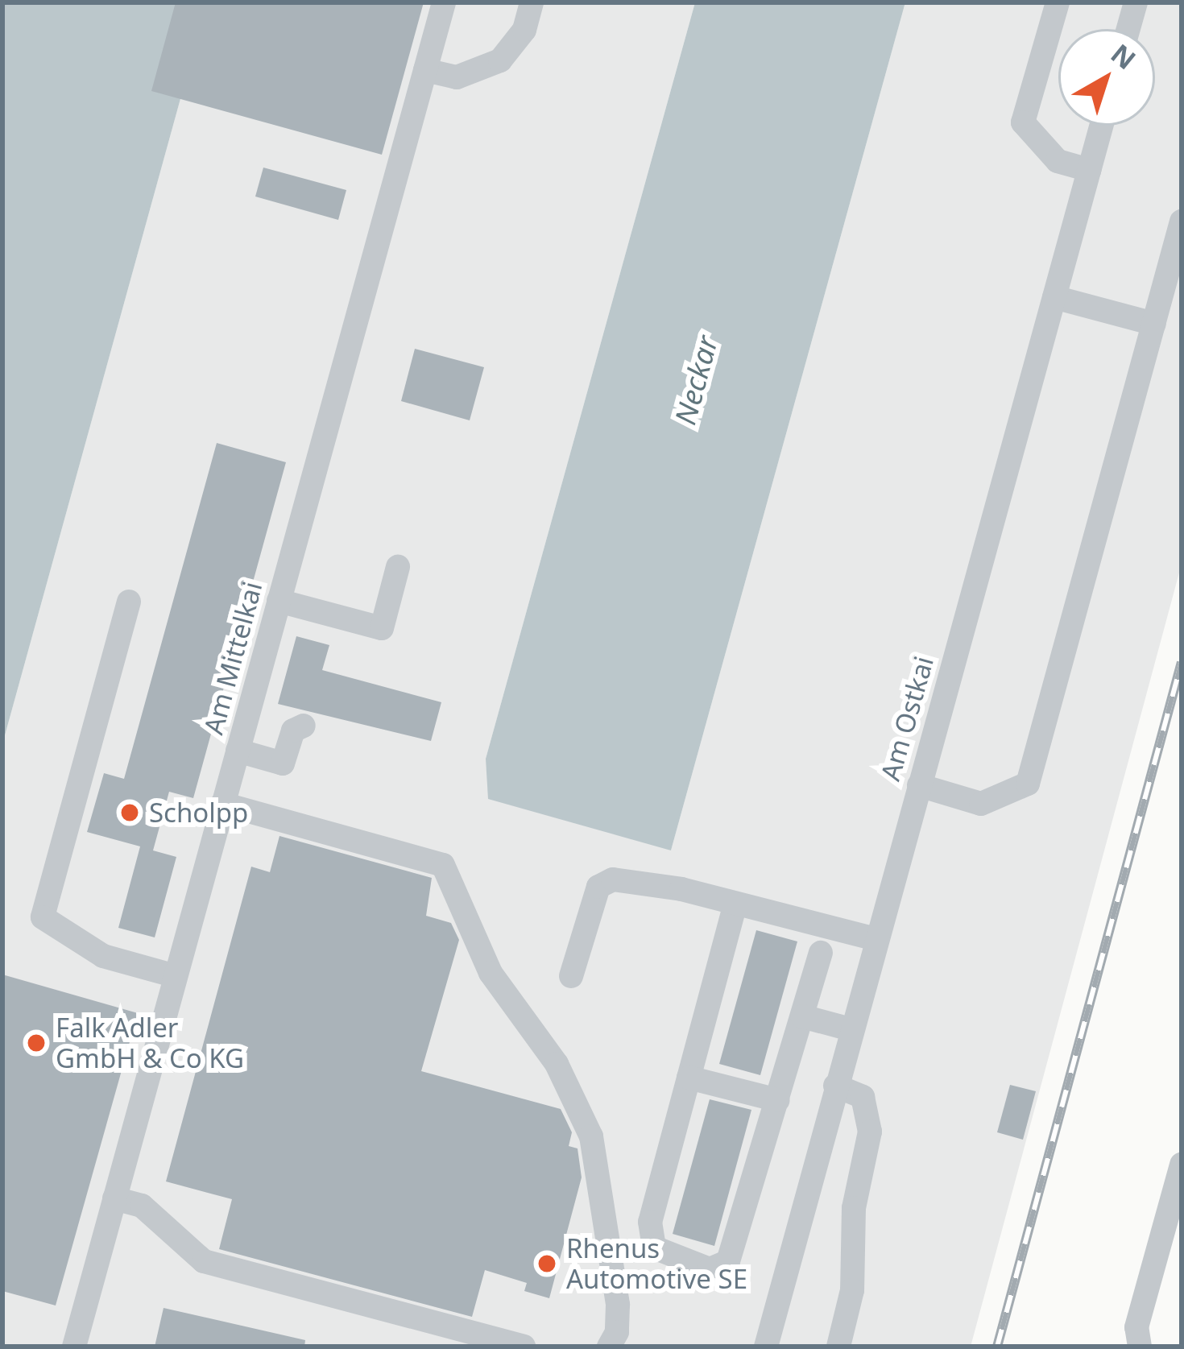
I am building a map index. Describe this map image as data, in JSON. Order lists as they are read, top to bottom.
{
  "streets": {
    "street": ["Am Mittelkai", "Am Ostkai"]
  },
  "water": ["Neckar"],
  "places": ["Scholpp", "Falk Adler GmbH & Co KG", "Rhenus Automotive SE"],
  "north": "top right"
}
